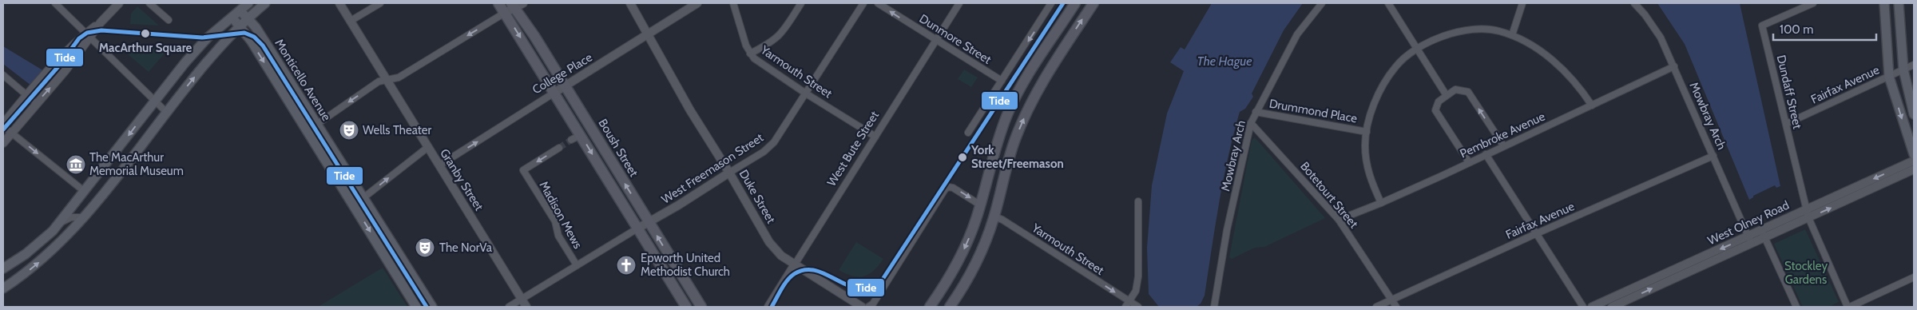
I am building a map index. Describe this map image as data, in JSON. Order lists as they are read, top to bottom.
{
  "streets": {
    "main road": ["Monticello Avenue", "Boush Street"],
    "street": [
      "Dunmore Street",
      "Yarmouth Street",
      "College Place",
      "Fairfax Avenue",
      "Dundaff Street",
      "Drummond Place",
      "Mowbray Arch",
      "Pembroke Avenue",
      "West Bute Street",
      "West Freemason Street",
      "Granby Street",
      "Botetourt Street",
      "Duke Street",
      "Madison Mews",
      "West Olney Road"
    ]
  },
  "crossings": [
    ["Dunmore Street", "West Bute Street"],
    ["Yarmouth Street", "West Bute Street"],
    ["Yarmouth Street", "West Freemason Street"],
    ["College Place", "Boush Street"],
    ["College Place", "Granby Street"],
    ["College Place", "Duke Street"],
    ["Fairfax Avenue", "Dundaff Street"],
    ["Fairfax Avenue", "Mowbray Arch"],
    ["Fairfax Avenue", "Botetourt Street"],
    ["Dundaff Street", "West Olney Road"],
    ["Drummond Place", "Mowbray Arch"],
    ["Mowbray Arch", "Pembroke Avenue"],
    ["Mowbray Arch", "Botetourt Street"],
    ["Mowbray Arch", "West Olney Road"],
    ["Pembroke Avenue", "Botetourt Street"],
    ["Boush Street", "West Freemason Street"],
    ["West Bute Street", "Duke Street"],
    ["West Freemason Street", "Granby Street"],
    ["West Freemason Street", "Duke Street"],
    ["West Freemason Street", "Madison Mews"]
  ],
  "one_way": ["Dunmore Street", "Yarmouth Street", "College Place"],
  "water": ["The Hague"],
  "parks": ["Stockley Gardens"],
  "places": {
    "other": ["MacArthur Square", "York Street/Freemason"],
    "theatre": ["Wells Theater", "The NorVa"],
    "museum": ["The MacArthur Memorial Museum"],
    "church": ["Epworth United Methodist Church"]
  },
  "lines": ["transit line Tide"],
  "scale_bar": "100 m"
}
